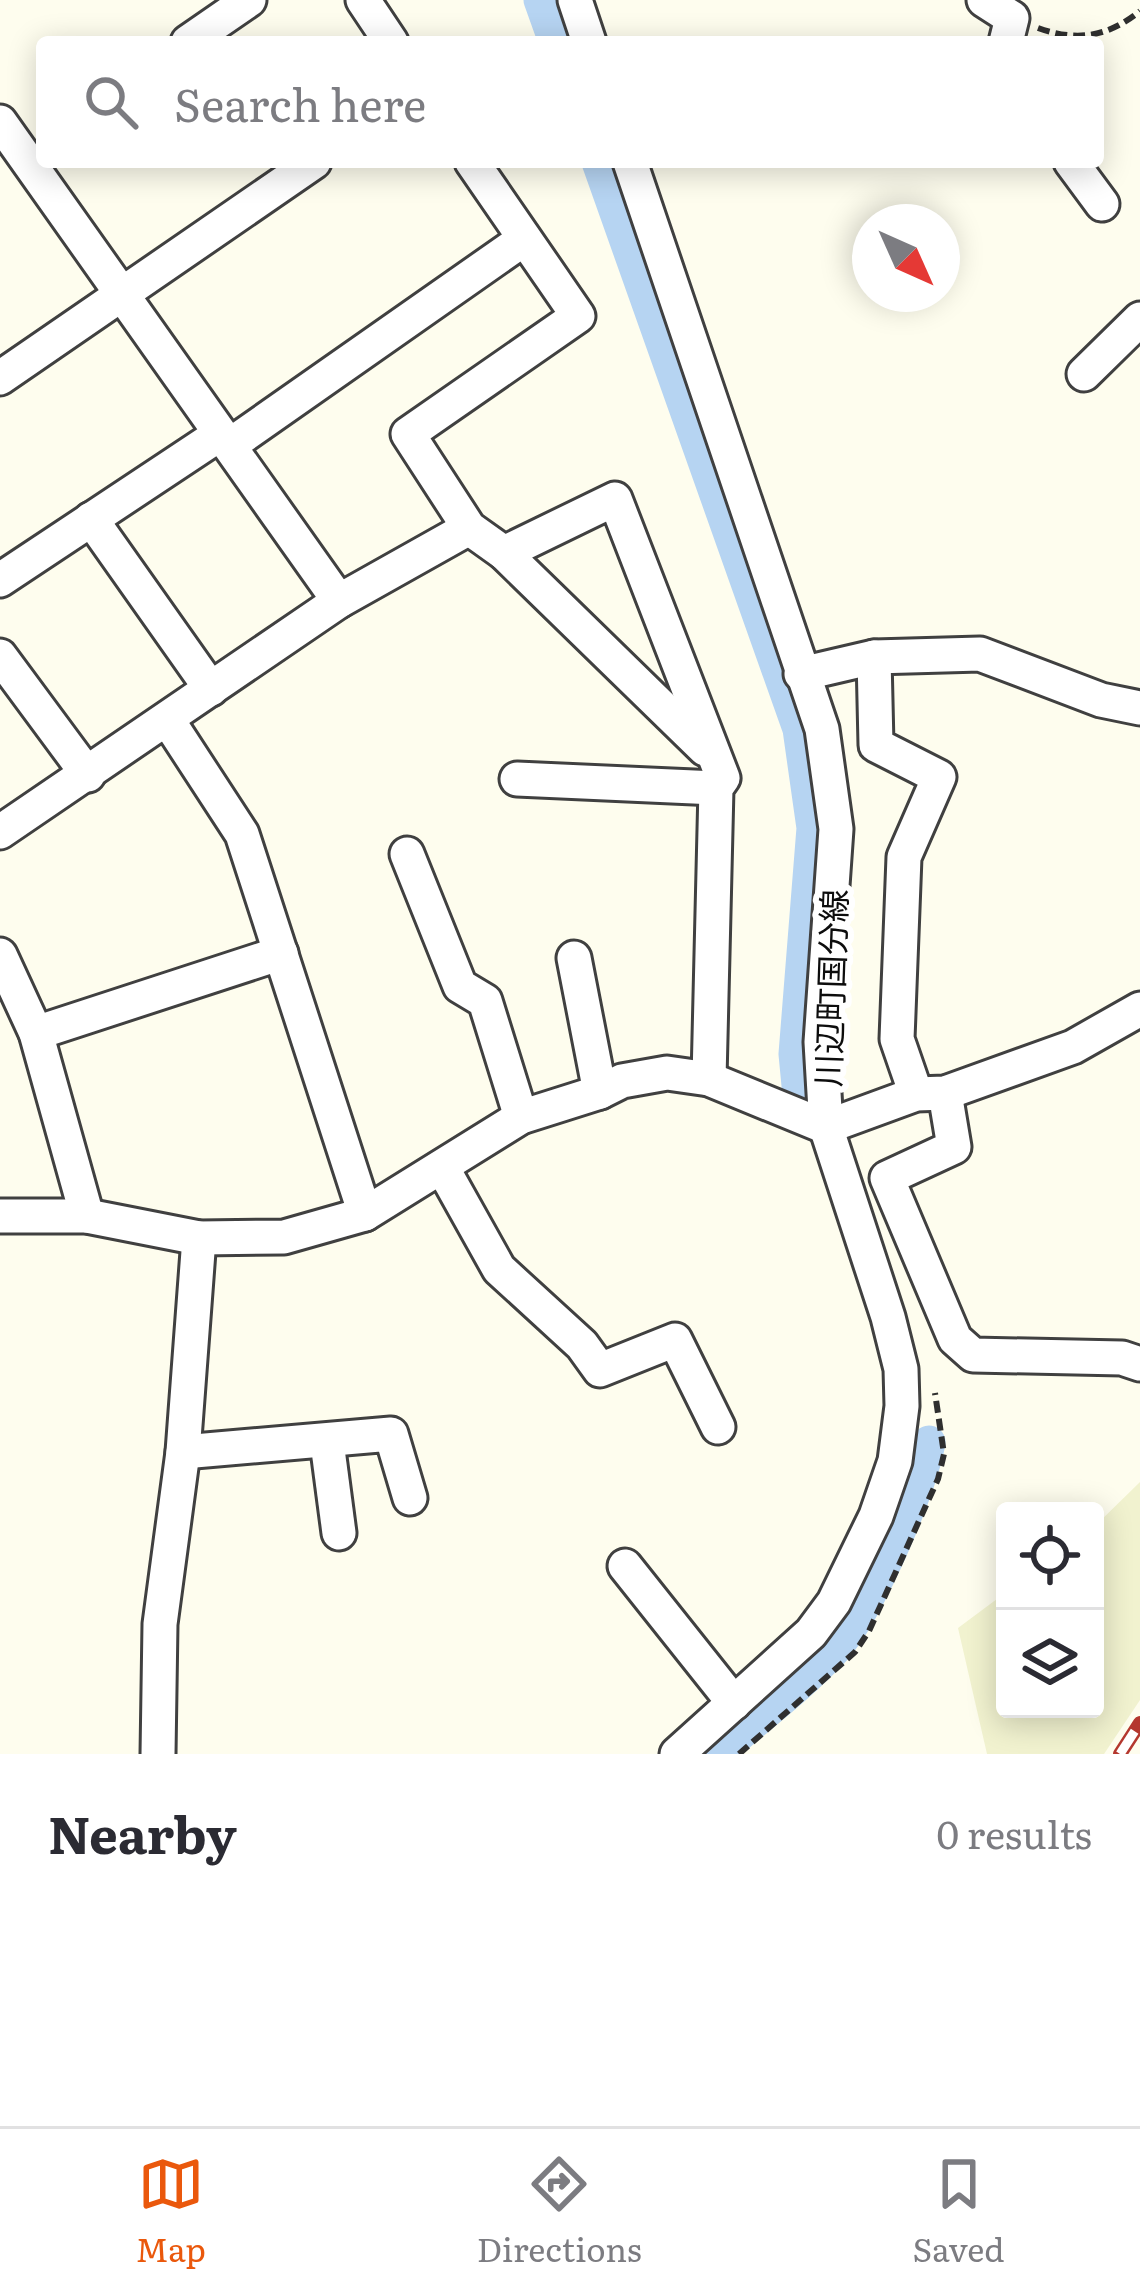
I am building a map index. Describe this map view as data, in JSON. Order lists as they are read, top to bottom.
{
  "streets": {
    "street": ["川辺町国分線"]
  },
  "north": "bottom right",
  "page": {
    "search": "Search here",
    "heading": ["Nearby", "0 results"],
    "nav": ["Map", "Directions", "Saved"]
  }
}
